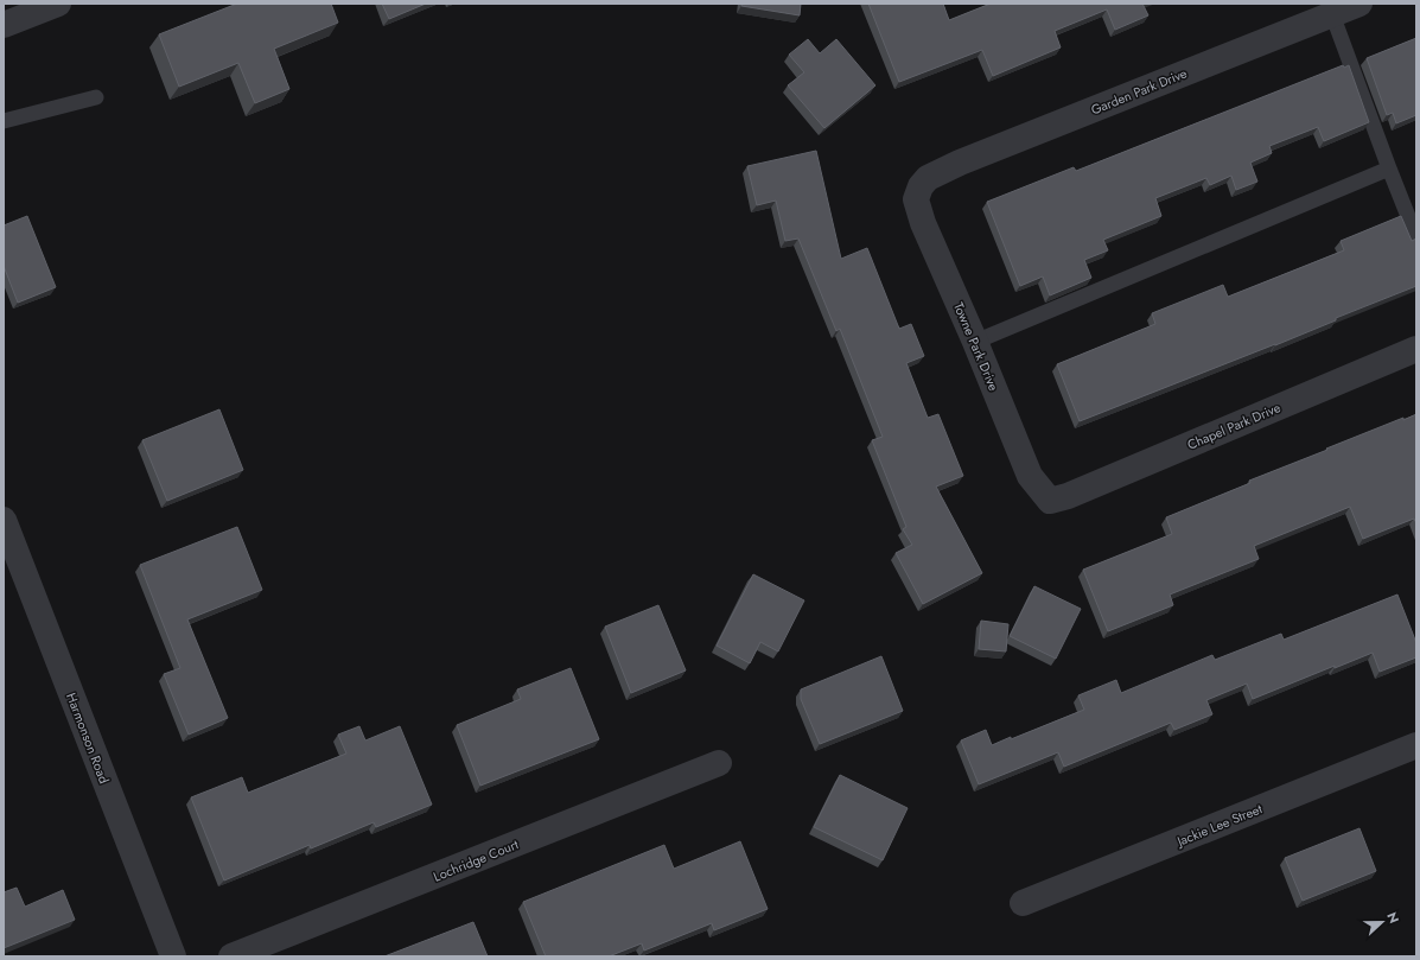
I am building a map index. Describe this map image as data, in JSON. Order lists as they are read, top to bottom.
{
  "streets": {
    "street": [
      "Garden Park Drive",
      "Towne Park Drive",
      "Chapel Park Drive",
      "Harmonson Road",
      "Jackie Lee Street",
      "Lochridge Court"
    ]
  },
  "crossings": [
    ["Garden Park Drive", "Towne Park Drive"],
    ["Towne Park Drive", "Chapel Park Drive"]
  ],
  "north": "right"
}
